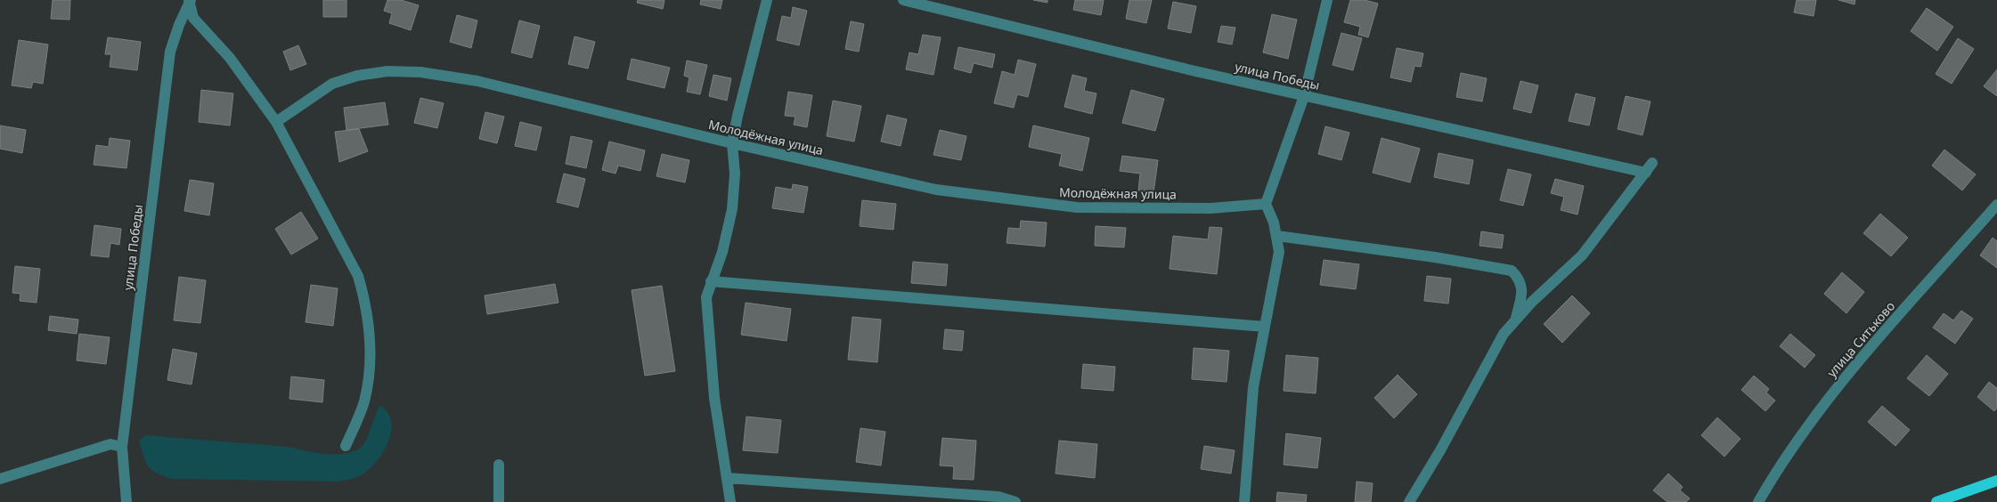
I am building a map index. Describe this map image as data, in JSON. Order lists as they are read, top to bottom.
{
  "streets": {
    "street": ["улица Победы", "Молодёжная улица", "улица Ситьково"]
  }
}
